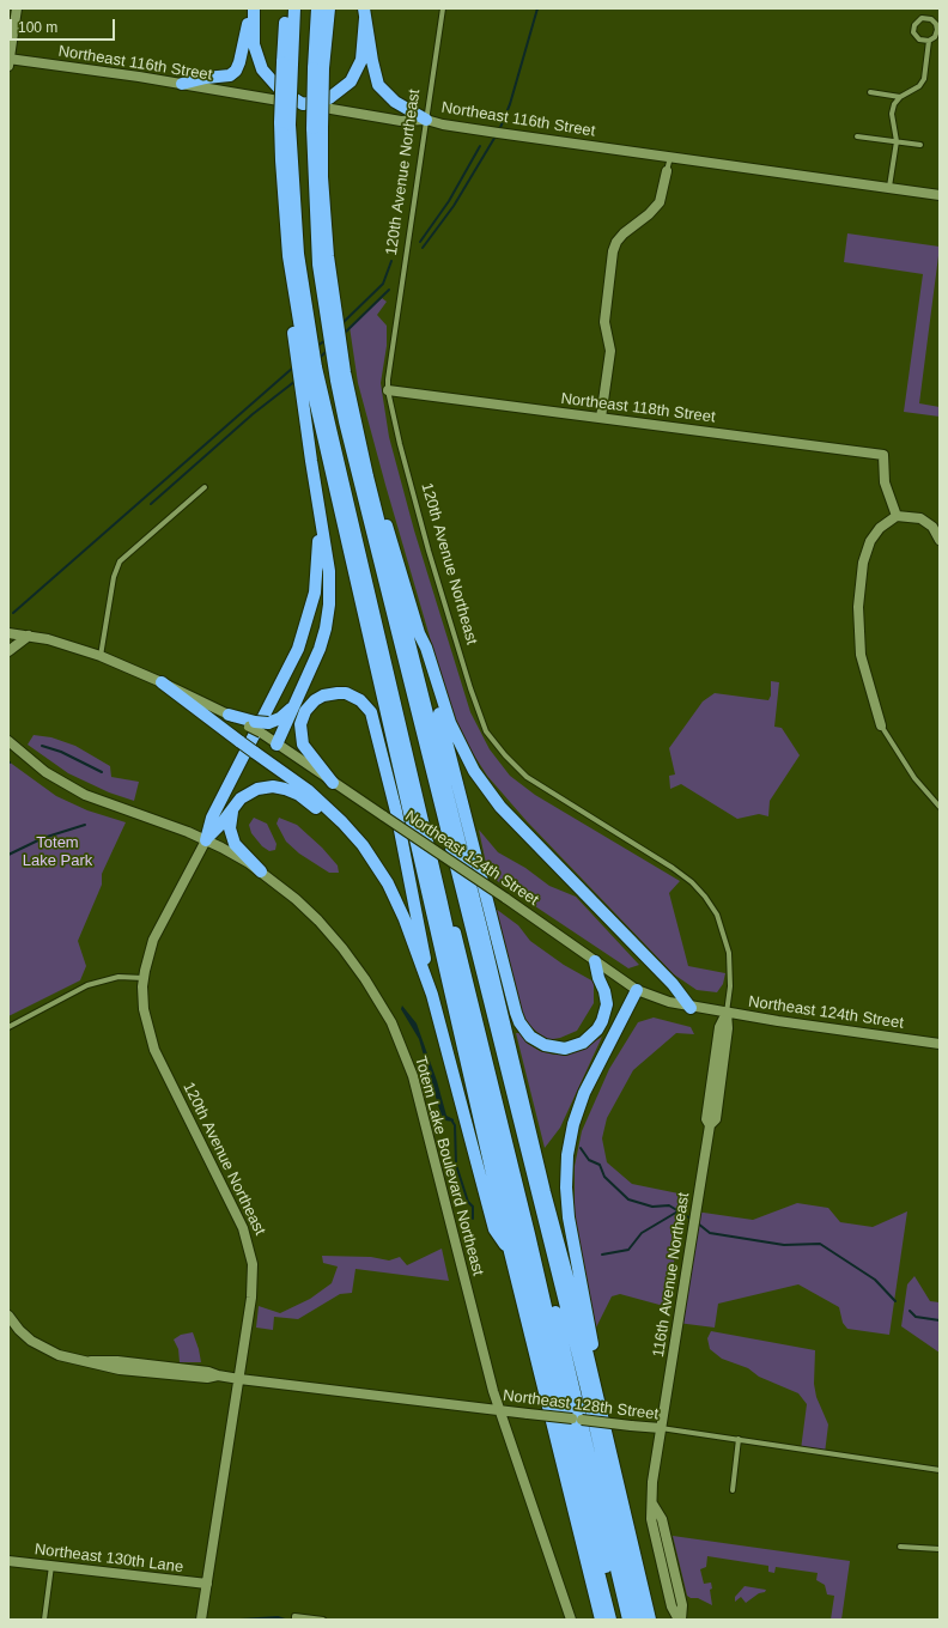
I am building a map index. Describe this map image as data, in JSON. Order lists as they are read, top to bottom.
{
  "streets": {
    "street": [
      "Northeast 116th Street",
      "120th Avenue Northeast",
      "Northeast 118th Street",
      "Northeast 124th Street",
      "Totem Lake Boulevard Northeast",
      "116th Avenue Northeast",
      "Northeast 128th Street",
      "Northeast 130th Lane"
    ]
  },
  "crossings": [
    ["Northeast 116th Street", "120th Avenue Northeast"],
    ["120th Avenue Northeast", "Northeast 118th Street"],
    ["120th Avenue Northeast", "Northeast 124th Street"],
    ["120th Avenue Northeast", "Totem Lake Boulevard Northeast"],
    ["120th Avenue Northeast", "116th Avenue Northeast"],
    ["120th Avenue Northeast", "Northeast 128th Street"],
    ["120th Avenue Northeast", "Northeast 130th Lane"],
    ["Northeast 124th Street", "116th Avenue Northeast"],
    ["Totem Lake Boulevard Northeast", "Northeast 128th Street"],
    ["116th Avenue Northeast", "Northeast 128th Street"]
  ],
  "parks": ["Totem Lake Park"],
  "scale_bar": "100 m"
}
